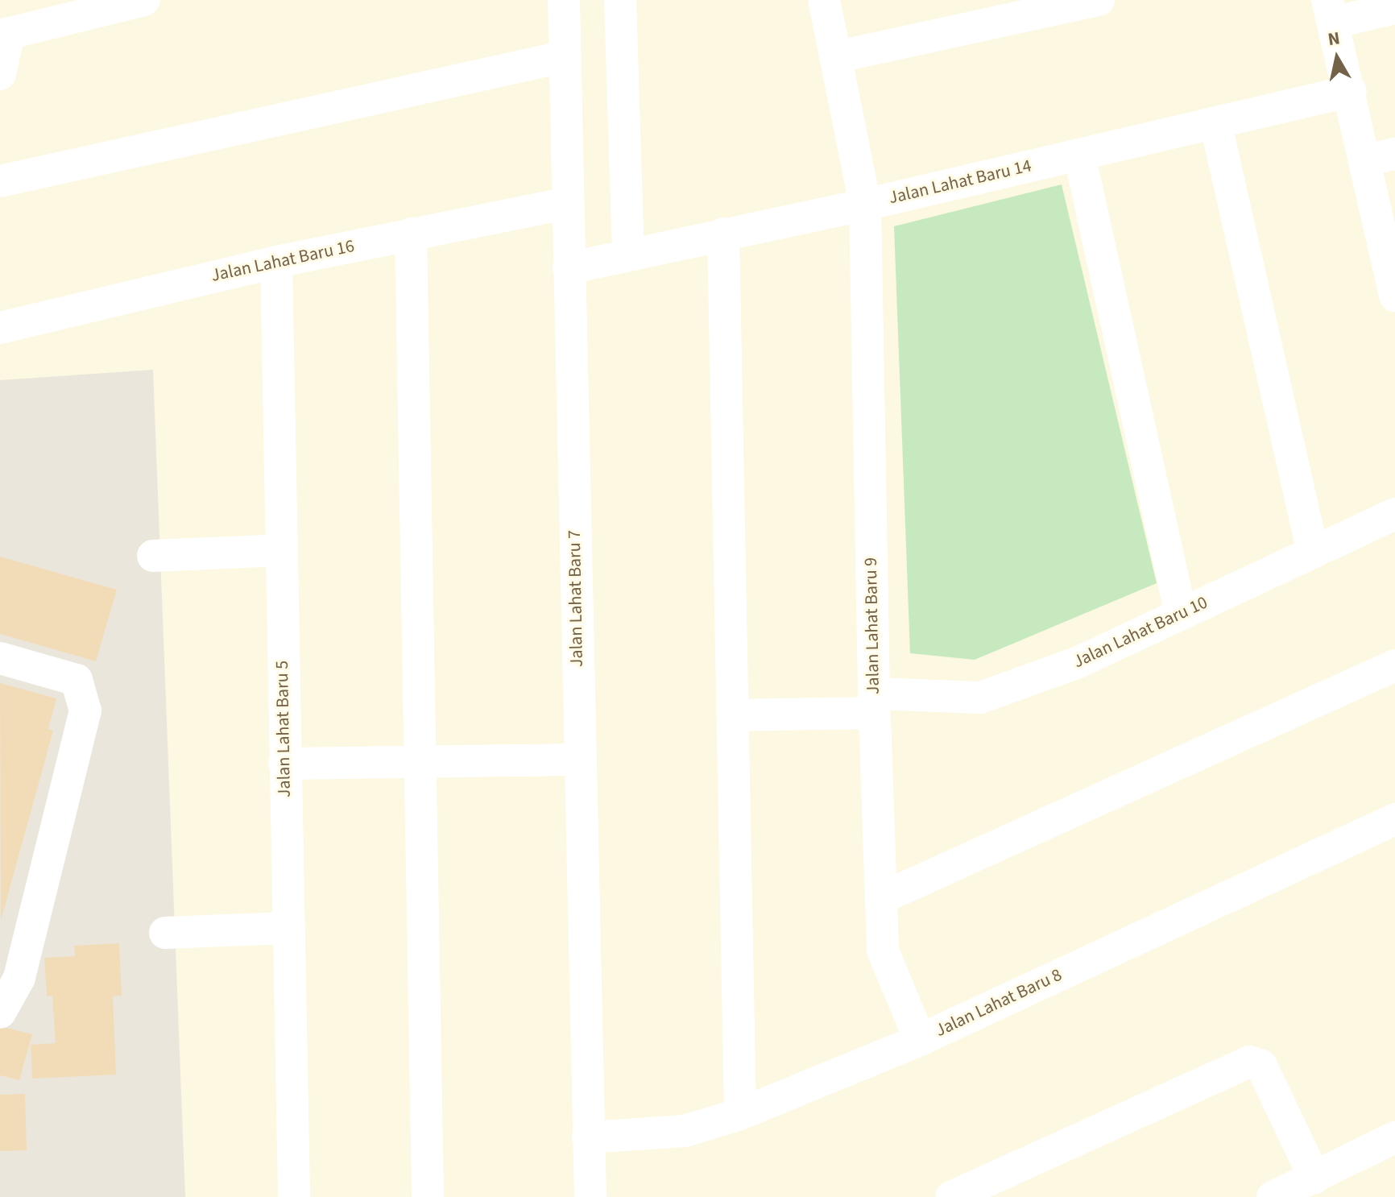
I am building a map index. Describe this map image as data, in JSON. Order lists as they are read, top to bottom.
{
  "streets": {
    "street": [
      "Jalan Lahat Baru 14",
      "Jalan Lahat Baru 16",
      "Jalan Lahat Baru 7",
      "Jalan Lahat Baru 9",
      "Jalan Lahat Baru 10",
      "Jalan Lahat Baru 5",
      "Jalan Lahat Baru 8"
    ]
  },
  "crossings": [
    ["Jalan Lahat Baru 14", "Jalan Lahat Baru 7"],
    ["Jalan Lahat Baru 14", "Jalan Lahat Baru 9"],
    ["Jalan Lahat Baru 16", "Jalan Lahat Baru 7"],
    ["Jalan Lahat Baru 16", "Jalan Lahat Baru 5"],
    ["Jalan Lahat Baru 7", "Jalan Lahat Baru 8"],
    ["Jalan Lahat Baru 9", "Jalan Lahat Baru 10"],
    ["Jalan Lahat Baru 9", "Jalan Lahat Baru 8"]
  ],
  "north": "top"
}
